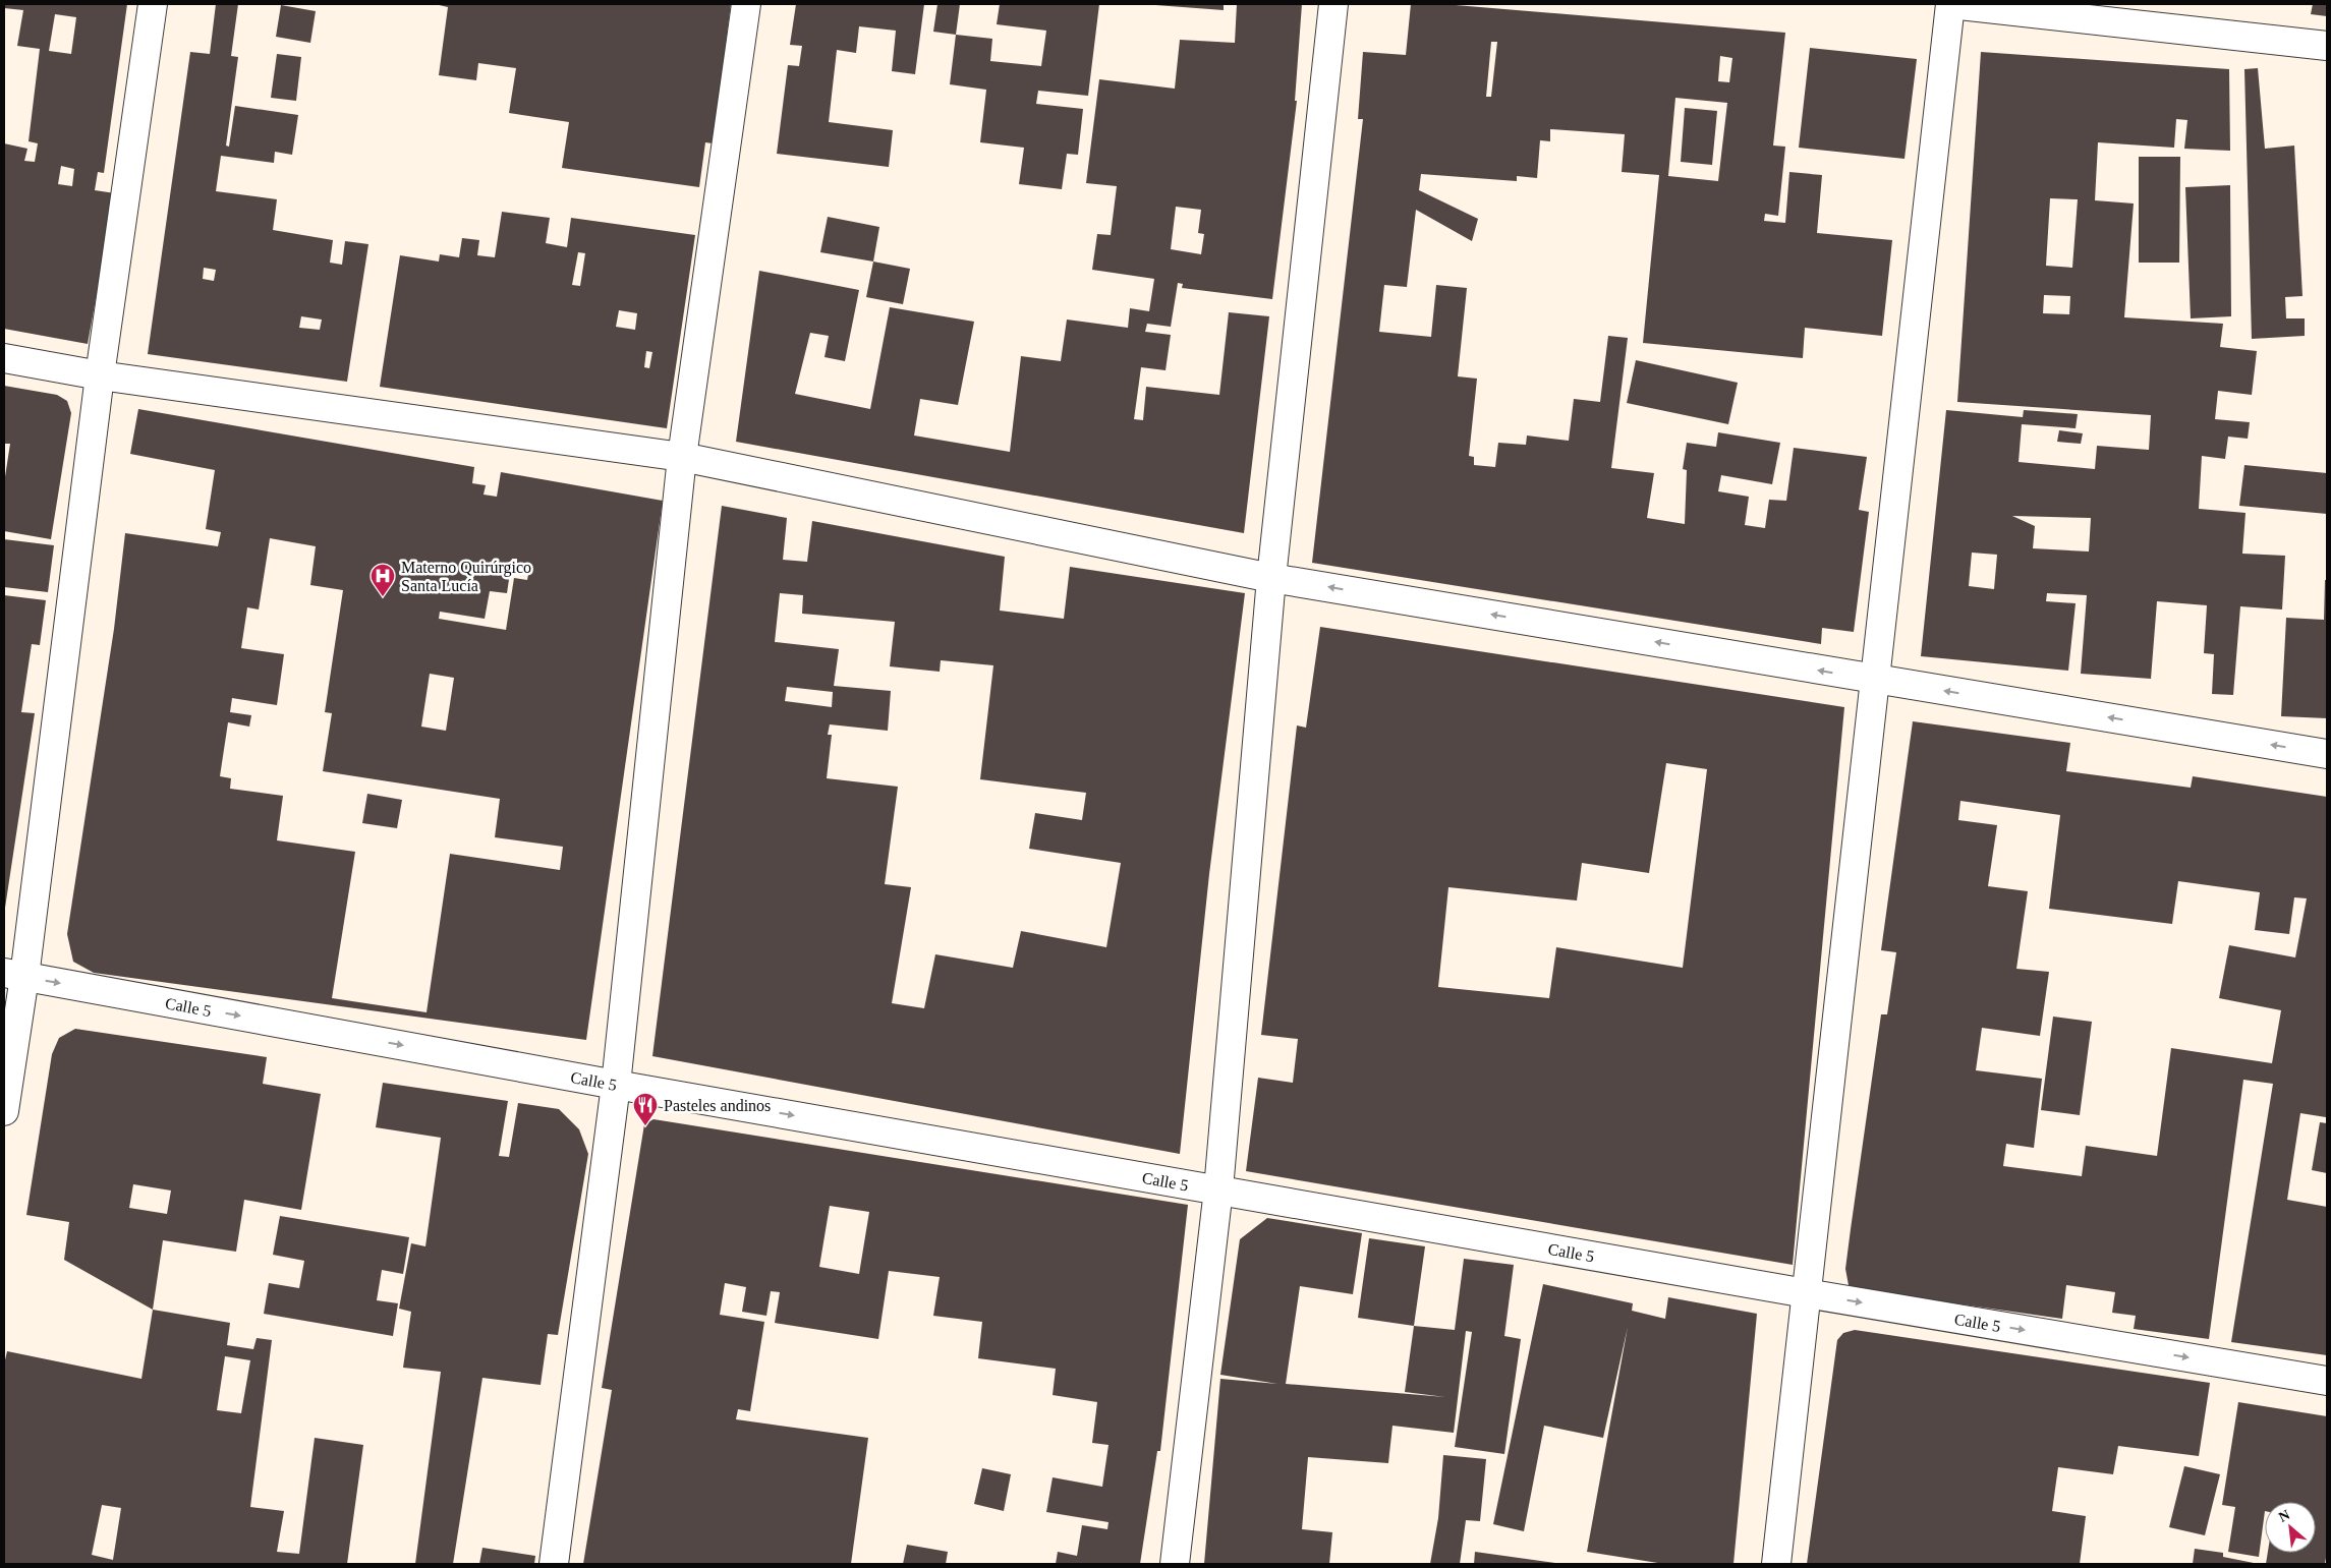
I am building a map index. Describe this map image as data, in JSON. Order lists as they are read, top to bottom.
{
  "streets": {
    "street": ["Calle 5"]
  },
  "one_way": ["Calle 5"],
  "places": {
    "hospital": ["Materno Quirúrgico Santa Lucía"],
    "restaurant": ["Pasteles andinos"]
  },
  "north": "top left"
}
